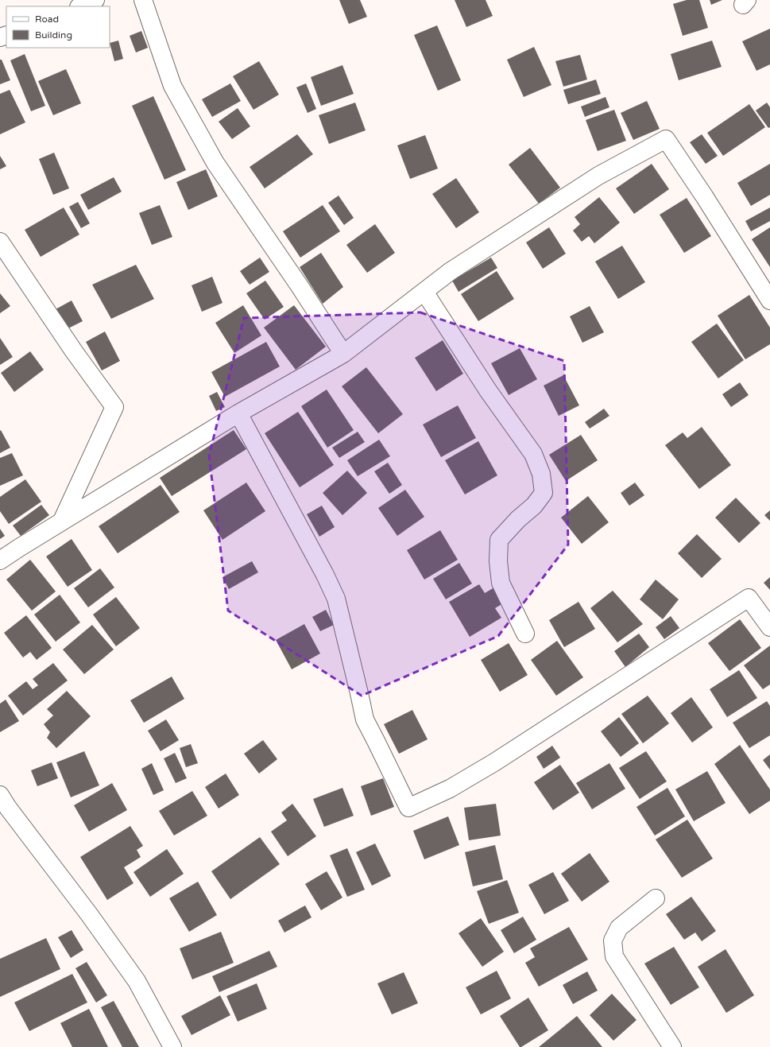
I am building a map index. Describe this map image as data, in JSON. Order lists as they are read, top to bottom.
{
  "legend": ["Road", "Building"]
}
